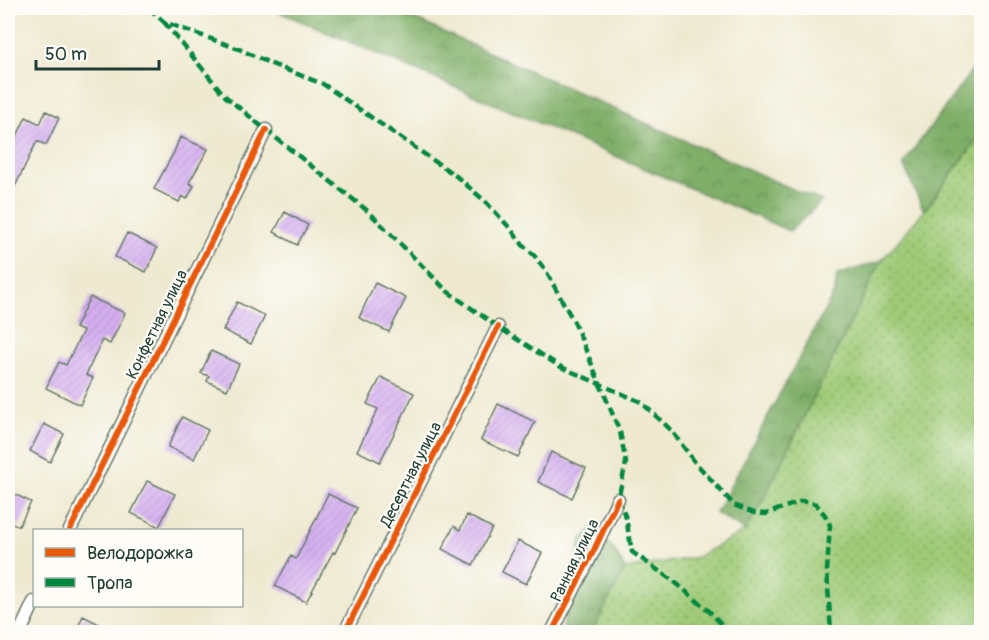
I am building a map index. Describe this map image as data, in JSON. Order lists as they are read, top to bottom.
{
  "streets": {
    "street": ["Конфетная улица", "Десертная улица", "Ранняя улица"]
  },
  "legend": ["Велодорожка", "Тропа"],
  "scale_bar": "50 m"
}
